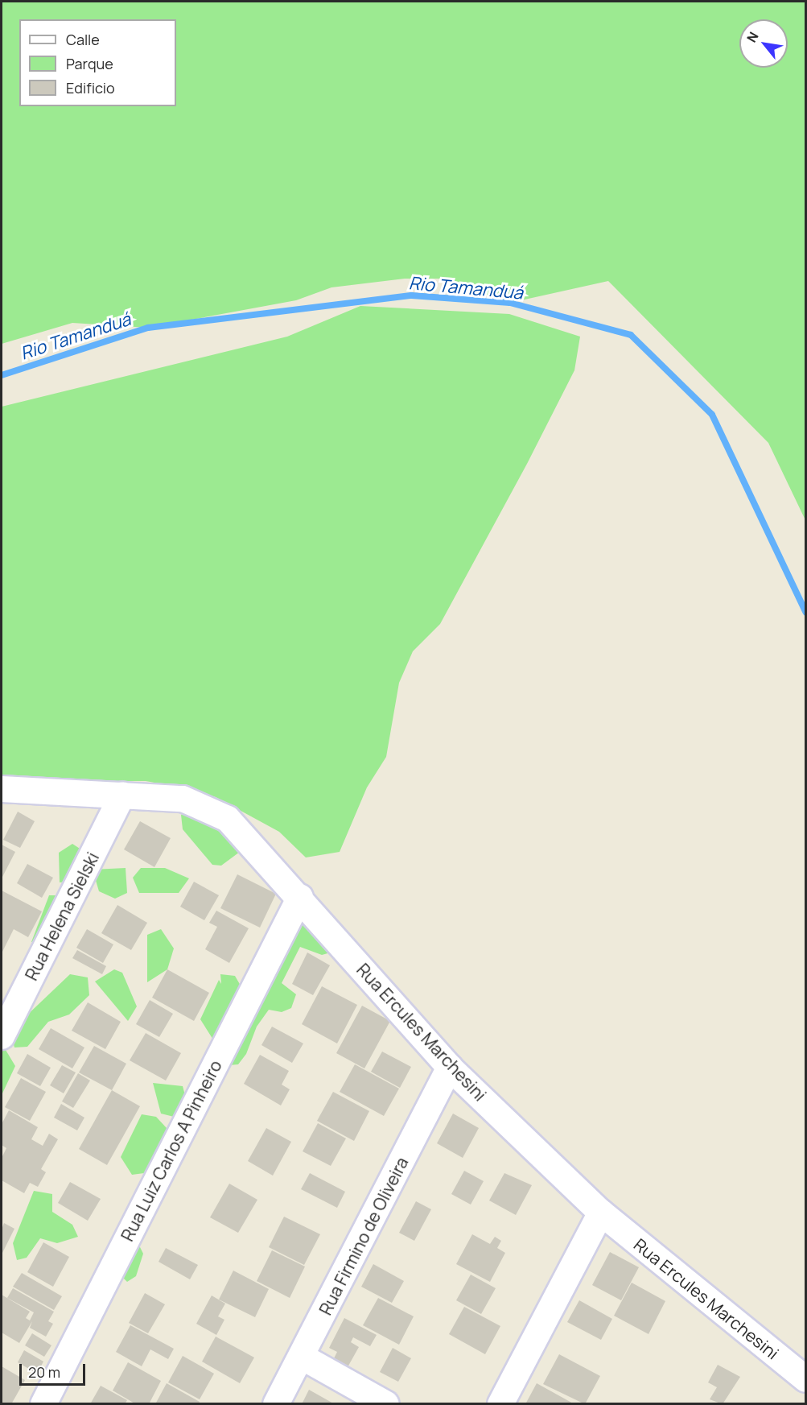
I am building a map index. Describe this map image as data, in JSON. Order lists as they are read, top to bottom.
{
  "streets": {
    "street": [
      "Rua Helena Sielski",
      "Rua Ercules Marchesini",
      "Rua Luiz Carlos A Pinheiro",
      "Rua Firmino de Oliveira"
    ]
  },
  "crossings": [
    ["Rua Helena Sielski", "Rua Ercules Marchesini"],
    ["Rua Ercules Marchesini", "Rua Luiz Carlos A Pinheiro"],
    ["Rua Ercules Marchesini", "Rua Firmino de Oliveira"]
  ],
  "water": ["Rio Tamanduá"],
  "legend": ["Calle", "Parque", "Edificio"],
  "scale_bar": "20 m",
  "north": "top left"
}
